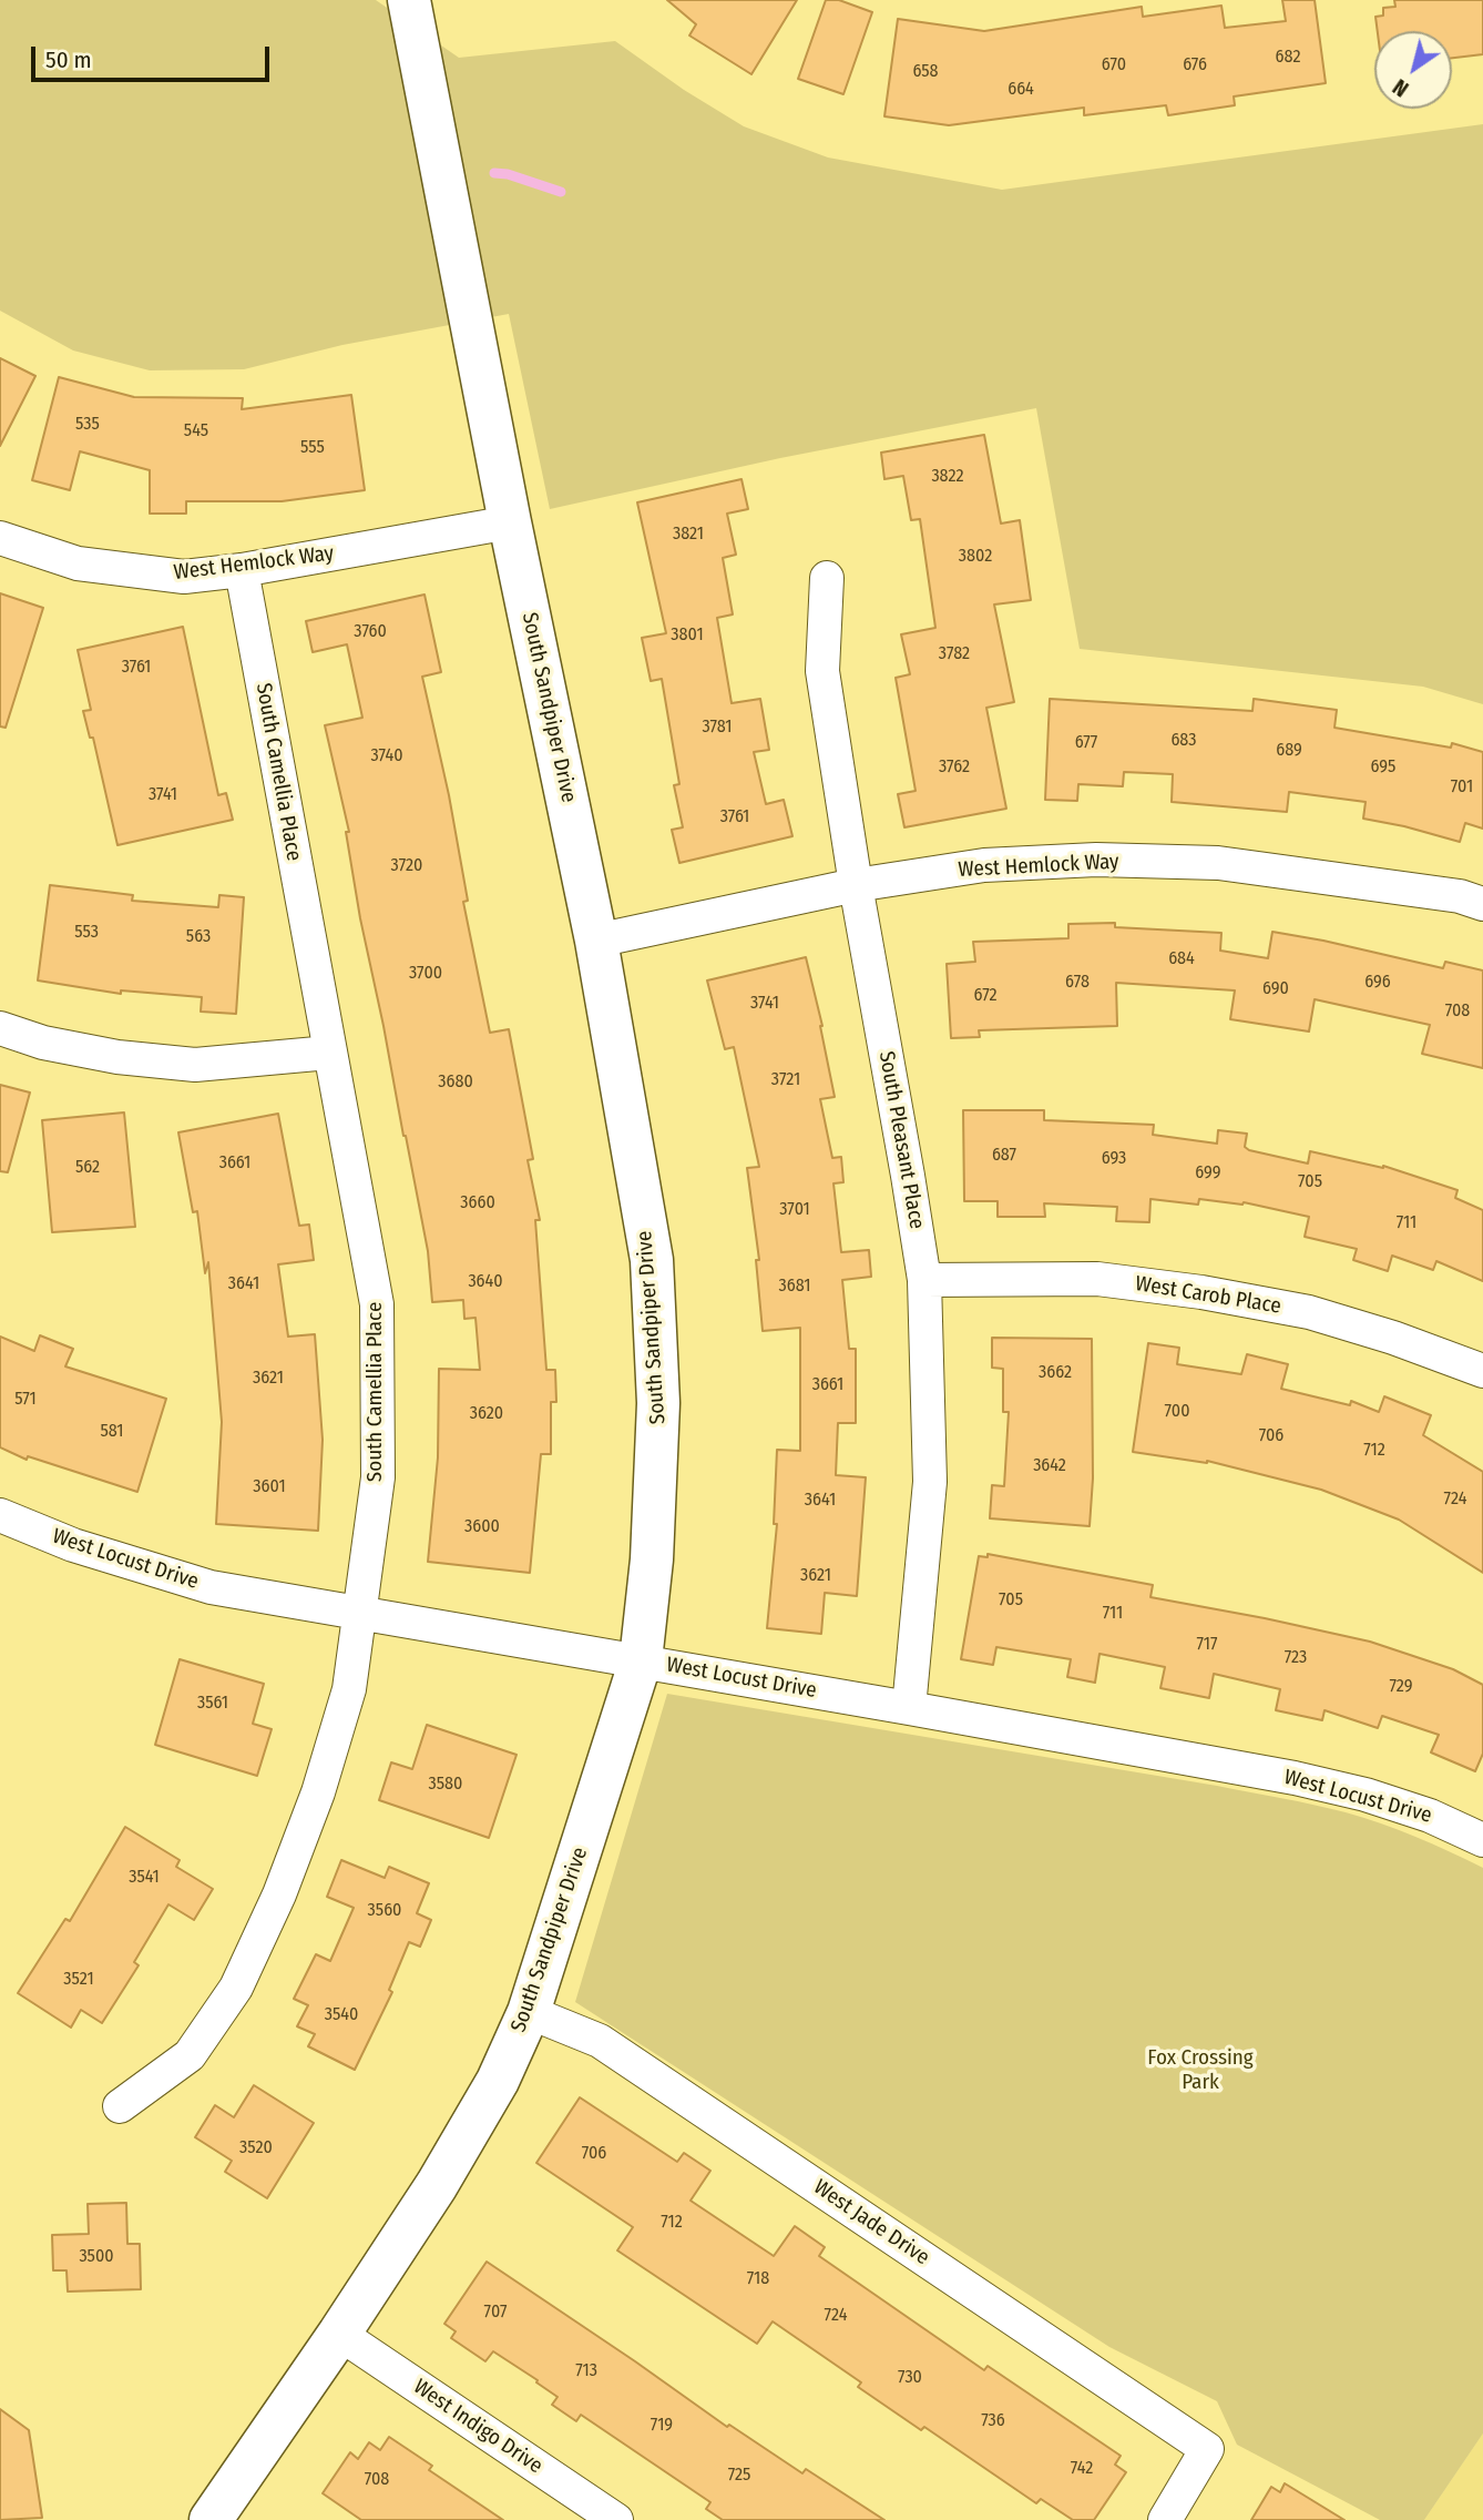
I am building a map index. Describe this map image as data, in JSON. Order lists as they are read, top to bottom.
{
  "streets": {
    "street": [
      "West Hemlock Way",
      "South Sandpiper Drive",
      "South Camellia Place",
      "South Pleasant Place",
      "West Carob Place",
      "West Locust Drive",
      "West Jade Drive",
      "West Indigo Drive"
    ]
  },
  "crossings": [
    ["West Hemlock Way", "South Sandpiper Drive"],
    ["West Hemlock Way", "South Camellia Place"],
    ["West Hemlock Way", "South Pleasant Place"],
    ["South Sandpiper Drive", "West Locust Drive"],
    ["South Sandpiper Drive", "West Jade Drive"],
    ["South Sandpiper Drive", "West Indigo Drive"],
    ["South Camellia Place", "West Locust Drive"],
    ["South Pleasant Place", "West Carob Place"],
    ["South Pleasant Place", "West Locust Drive"]
  ],
  "parks": ["Fox Crossing Park"],
  "house_numbers": [
    "682",
    "670",
    "676",
    "658",
    "664",
    "535",
    "545",
    "555",
    "3822",
    "3821",
    "3802",
    "3760",
    "3801",
    "3782",
    "3761",
    "3781",
    "683",
    "677",
    "689",
    "3740",
    "3762",
    "695",
    "701",
    "3741",
    "3761",
    "3720",
    "553",
    "563",
    "684",
    "3700",
    "678",
    "696",
    "690",
    "672",
    "3741",
    "708",
    "3721",
    "3680",
    "687",
    "693",
    "3661",
    "562",
    "699",
    "705",
    "3660",
    "3701",
    "711",
    "3640",
    "3641",
    "3681",
    "3662",
    "3621",
    "3661",
    "571",
    "700",
    "3620",
    "581",
    "706",
    "712",
    "3642",
    "3601",
    "724",
    "3641",
    "3600",
    "3621",
    "705",
    "711",
    "717",
    "723",
    "729",
    "3561",
    "3580",
    "3541",
    "3560",
    "3521",
    "3540",
    "3520",
    "706",
    "712",
    "3500",
    "718",
    "707",
    "724",
    "713",
    "730",
    "736",
    "719",
    "742",
    "725",
    "708"
  ],
  "scale_bar": "50 m",
  "north": "bottom left"
}
